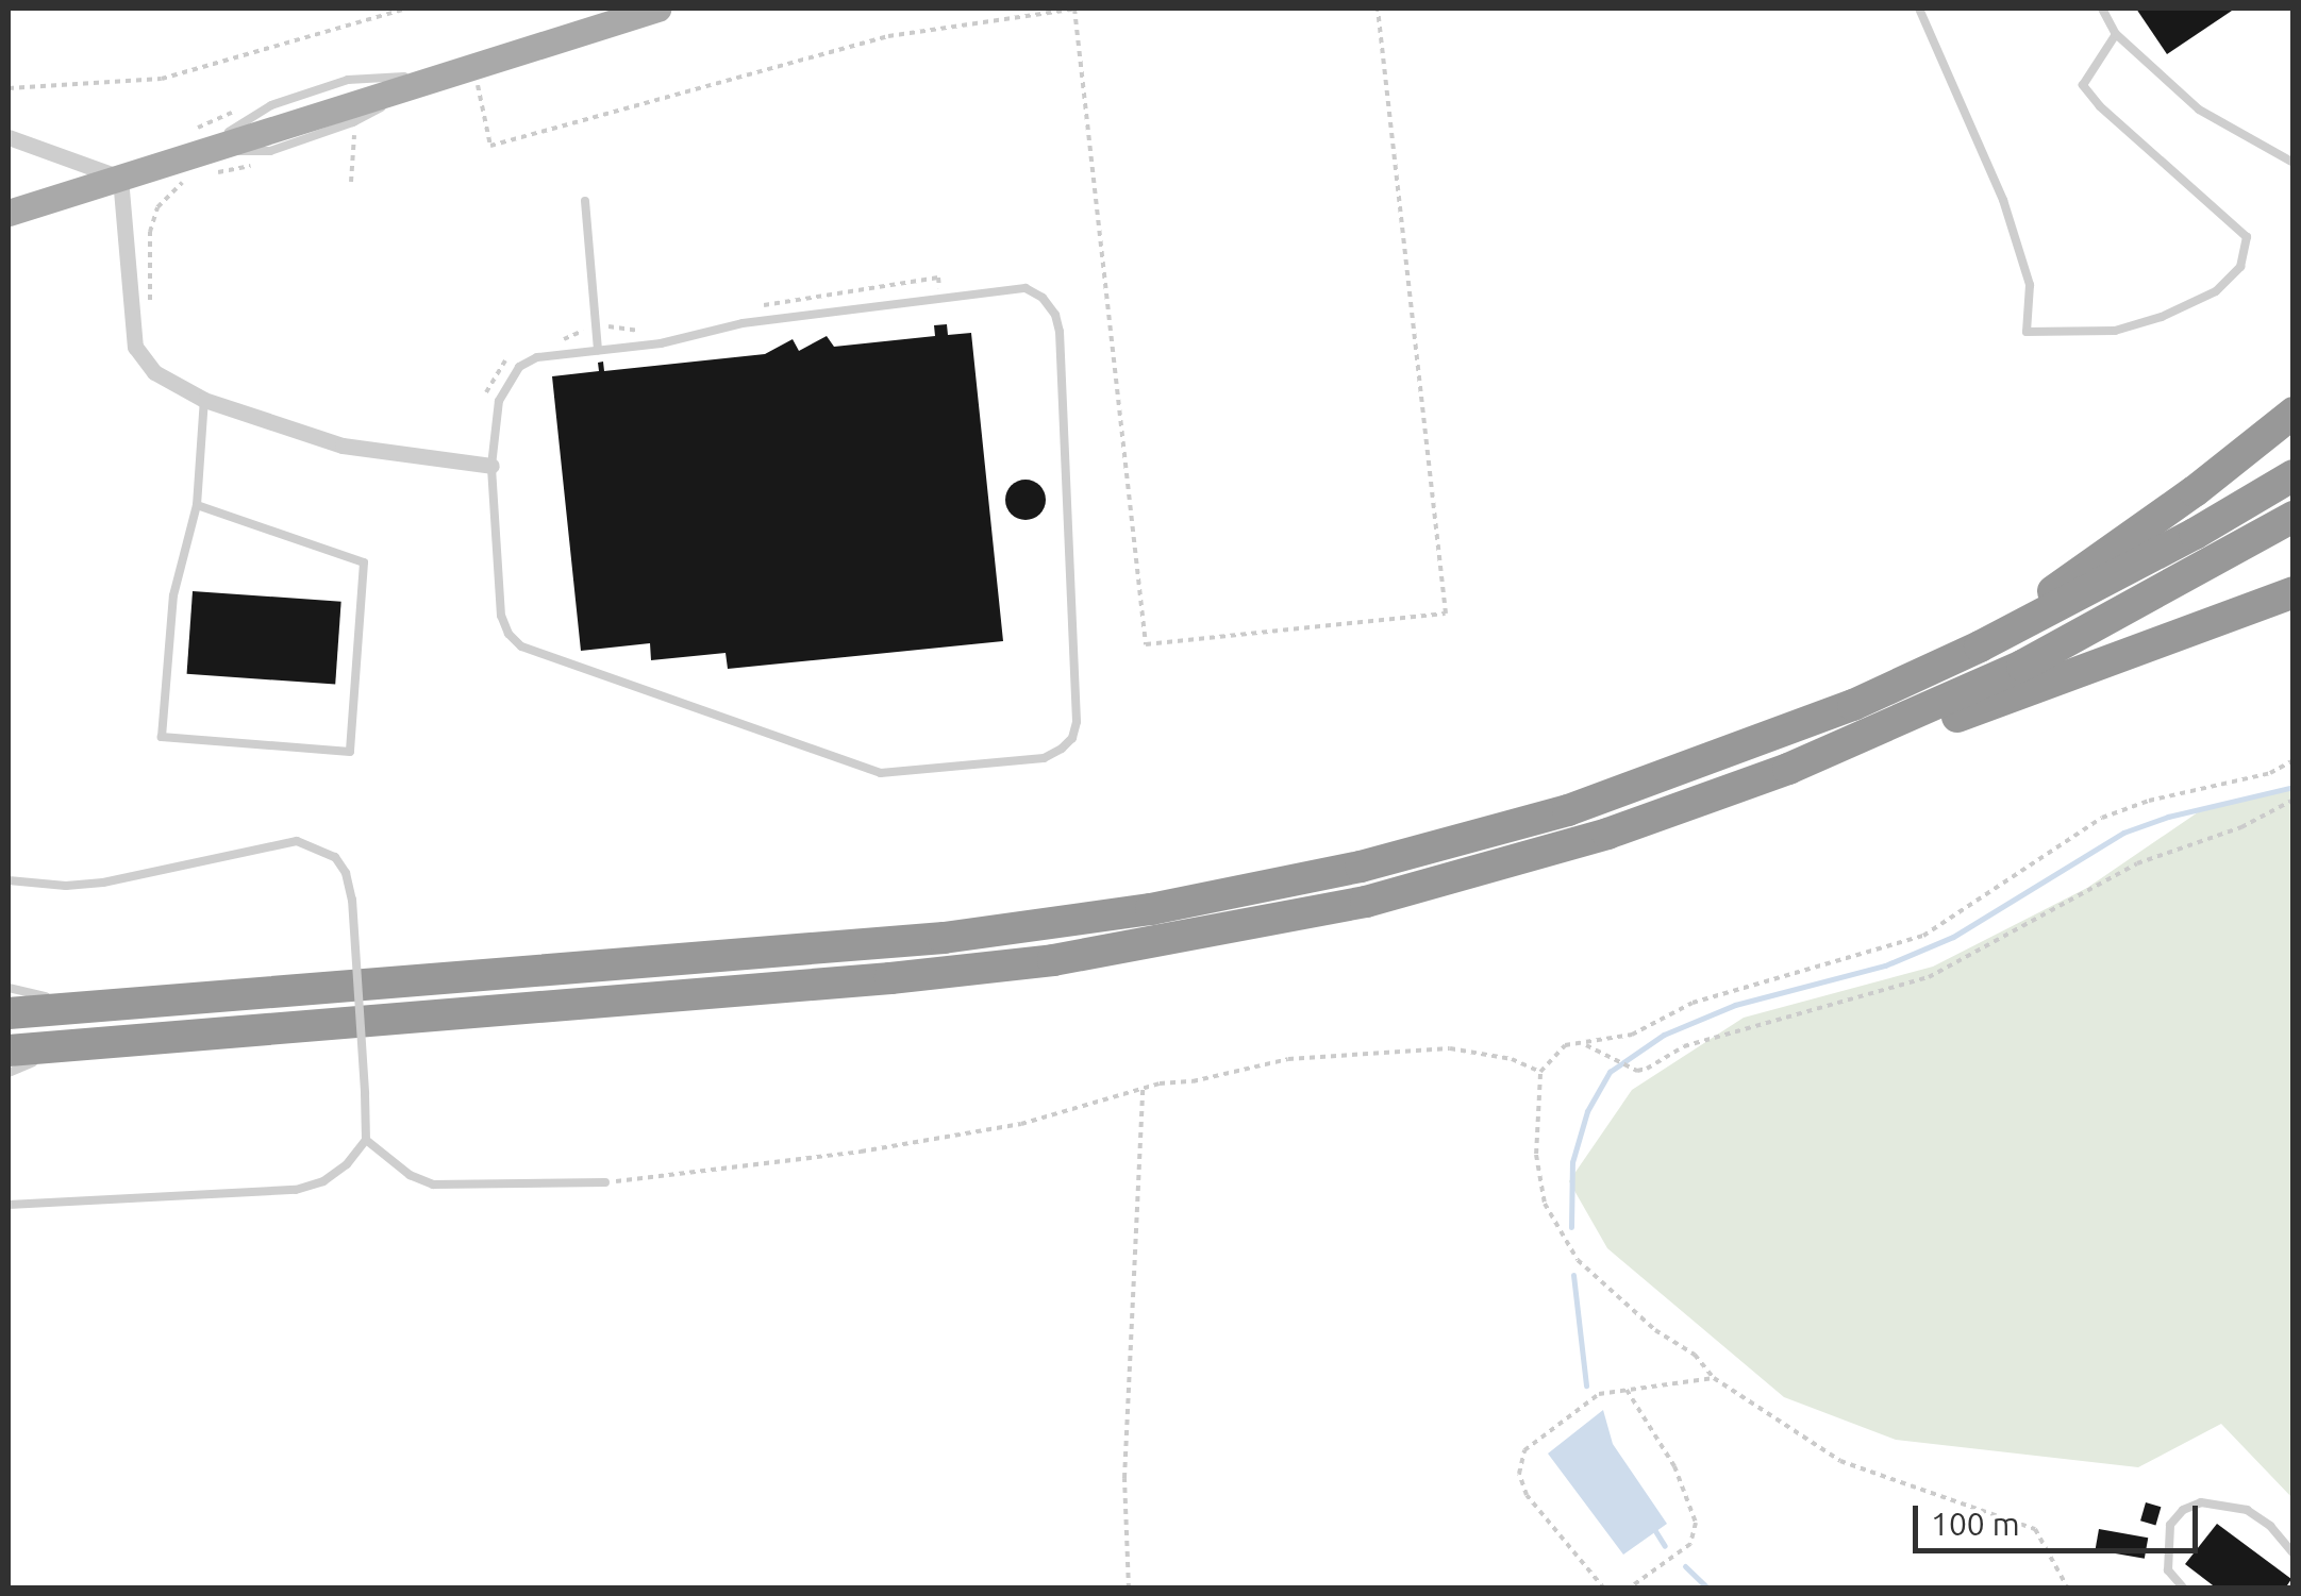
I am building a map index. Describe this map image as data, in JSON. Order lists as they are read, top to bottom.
{
  "scale_bar": "100 m"
}
